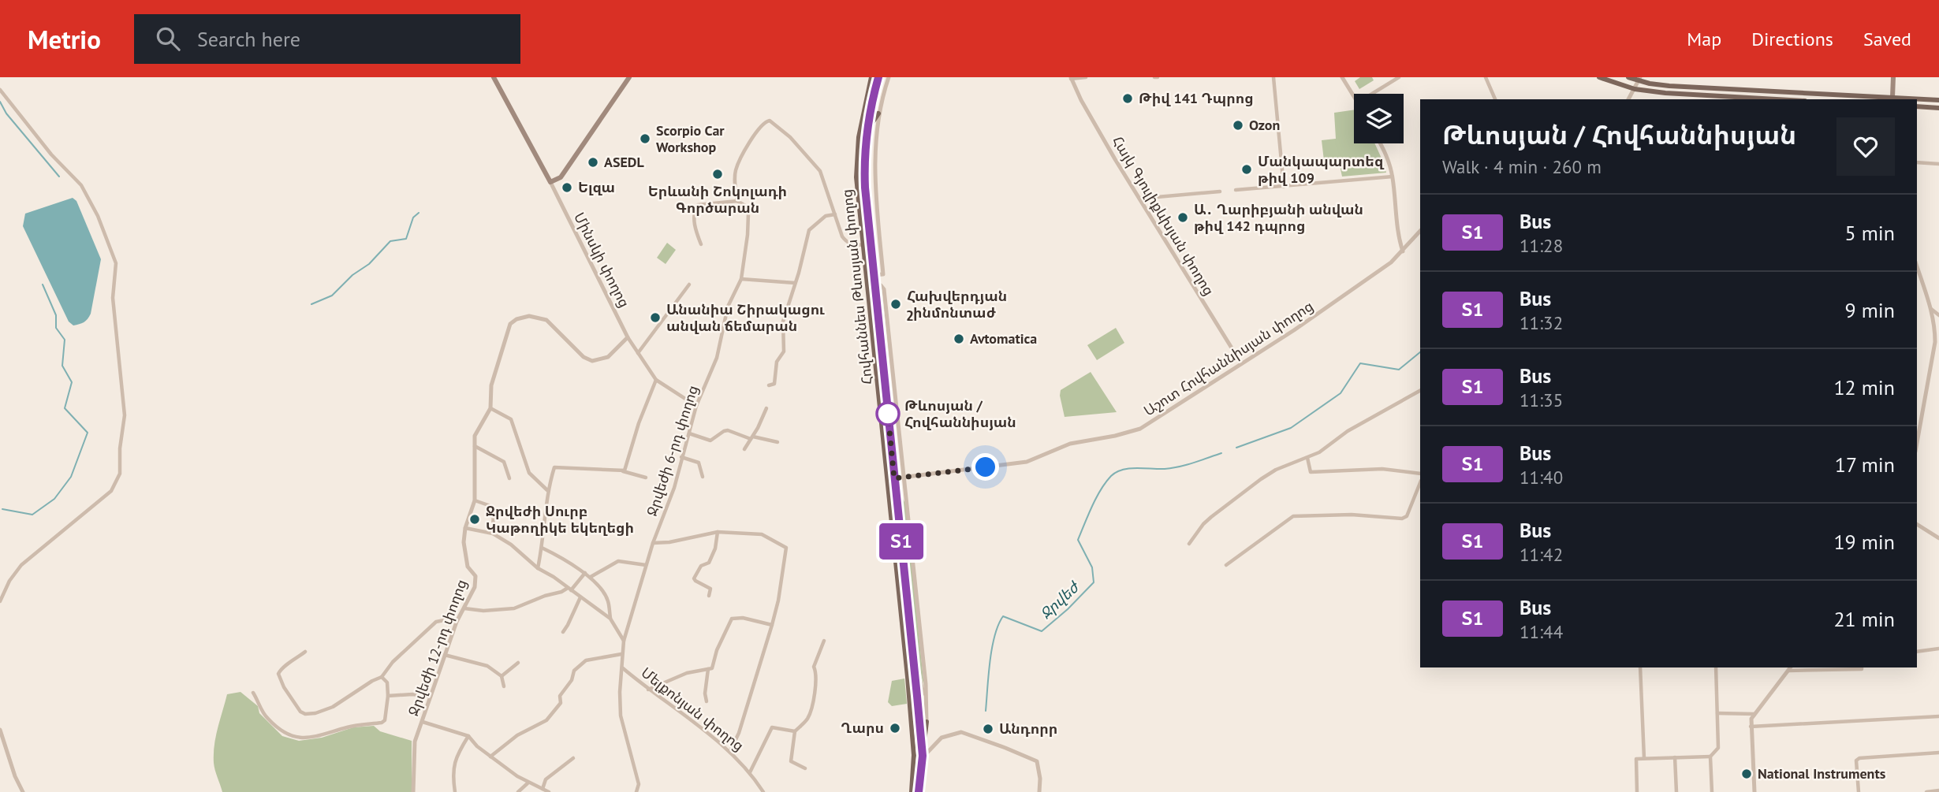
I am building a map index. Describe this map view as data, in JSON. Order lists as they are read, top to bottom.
{
  "streets": {
    "main road": ["Մինսկի փողոց", "Հովհաննես Թևոսյան փողոց"],
    "street": [
      "Հայկ Գյուլիքևխյան փողոց",
      "Աշոտ Հովհաննիսյան փողոց",
      "Ջրվեժի 6-րդ փողոց",
      "Ջրվեժի 12-րդ փողոց",
      "Մելքոնյան փողոց"
    ]
  },
  "crossings": [
    ["Հայկ Գյուլիքևխյան փողոց", "Աշոտ Հովհաննիսյան փողոց"],
    ["Մինսկի փողոց", "Ջրվեժի 12-րդ փողոց"],
    ["Հովհաննես Թևոսյան փողոց", "Աշոտ Հովհաննիսյան փողոց"],
    ["Հովհաննես Թևոսյան փողոց", "Ջրվեժի 6-րդ փողոց"],
    ["Ջրվեժի 6-րդ փողոց", "Մելքոնյան փողոց"]
  ],
  "water": ["Ջրվեժ"],
  "places": [
    "Թիվ 141 Դպրոց",
    "Ozon",
    "Scorpio Car Workshop",
    "ASEDL",
    "Մանկապարտեզ թիվ 109",
    "Երևանի Շոկոլադի Գործարան",
    "Ելզա",
    "Ա․ Ղարիբյանի անվան թիվ 142 դպրոց",
    "Հախվերդյան շինմոնտաժ",
    "Անանիա Շիրակացու անվան ճեմարան",
    "Avtomatica",
    "Թևոսյան / Հովհաննիսյան",
    "Ջրվեժի Սուրբ Կաթողիկե եկեղեցի",
    "Ղարս",
    "Անդորր",
    "National Instruments"
  ],
  "lines": ["bus line Տ1"],
  "page": {
    "header": "Metrio",
    "search": "Search here",
    "nav": ["Map", "Directions", "Saved"],
    "on_map": "Տ1",
    "heading": ["Թևոսյան / Հովհաննիսյան", "Walk · 4 min · 260 m"],
    "list": [
      {
        "mark": "Տ1",
        "name": "Bus",
        "note": "11:28",
        "value": "5 min"
      },
      {
        "mark": "Տ1",
        "name": "Bus",
        "note": "11:32",
        "value": "9 min"
      },
      {
        "mark": "Տ1",
        "name": "Bus",
        "note": "11:35",
        "value": "12 min"
      },
      {
        "mark": "Տ1",
        "name": "Bus",
        "note": "11:40",
        "value": "17 min"
      },
      {
        "mark": "Տ1",
        "name": "Bus",
        "note": "11:42",
        "value": "19 min"
      },
      {
        "mark": "Տ1",
        "name": "Bus",
        "note": "11:44",
        "value": "21 min"
      }
    ]
  }
}
